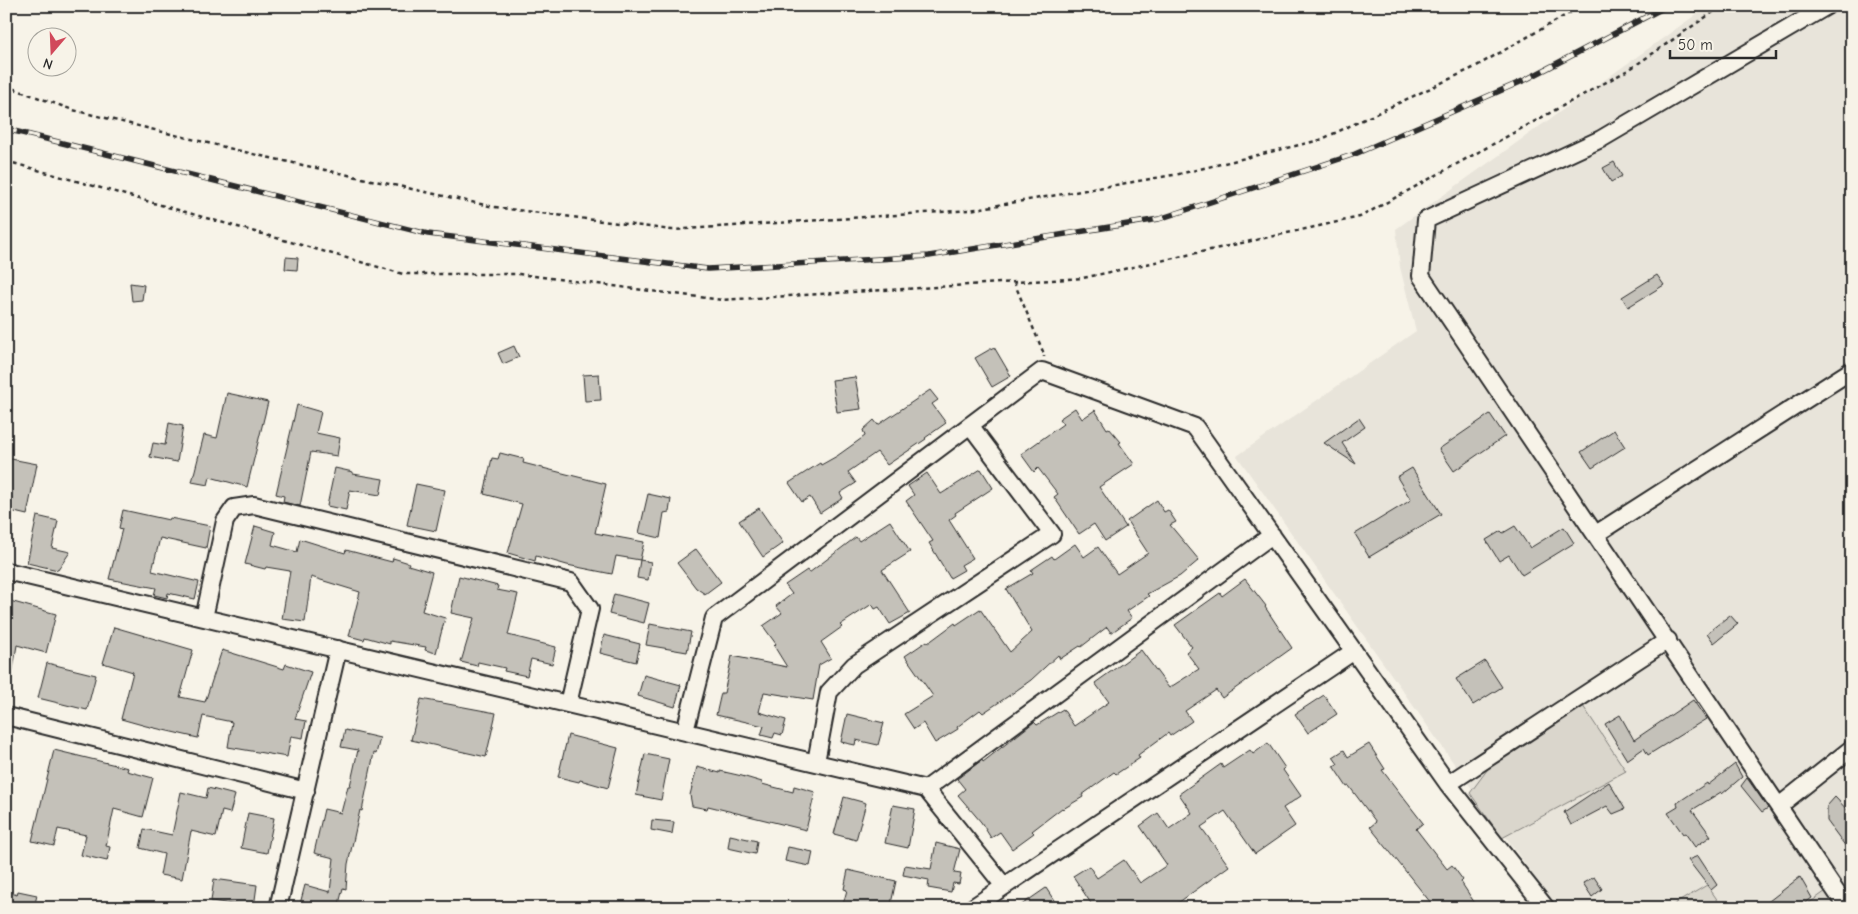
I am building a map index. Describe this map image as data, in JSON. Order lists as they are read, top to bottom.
{
  "scale_bar": "50 m",
  "north": "bottom"
}
